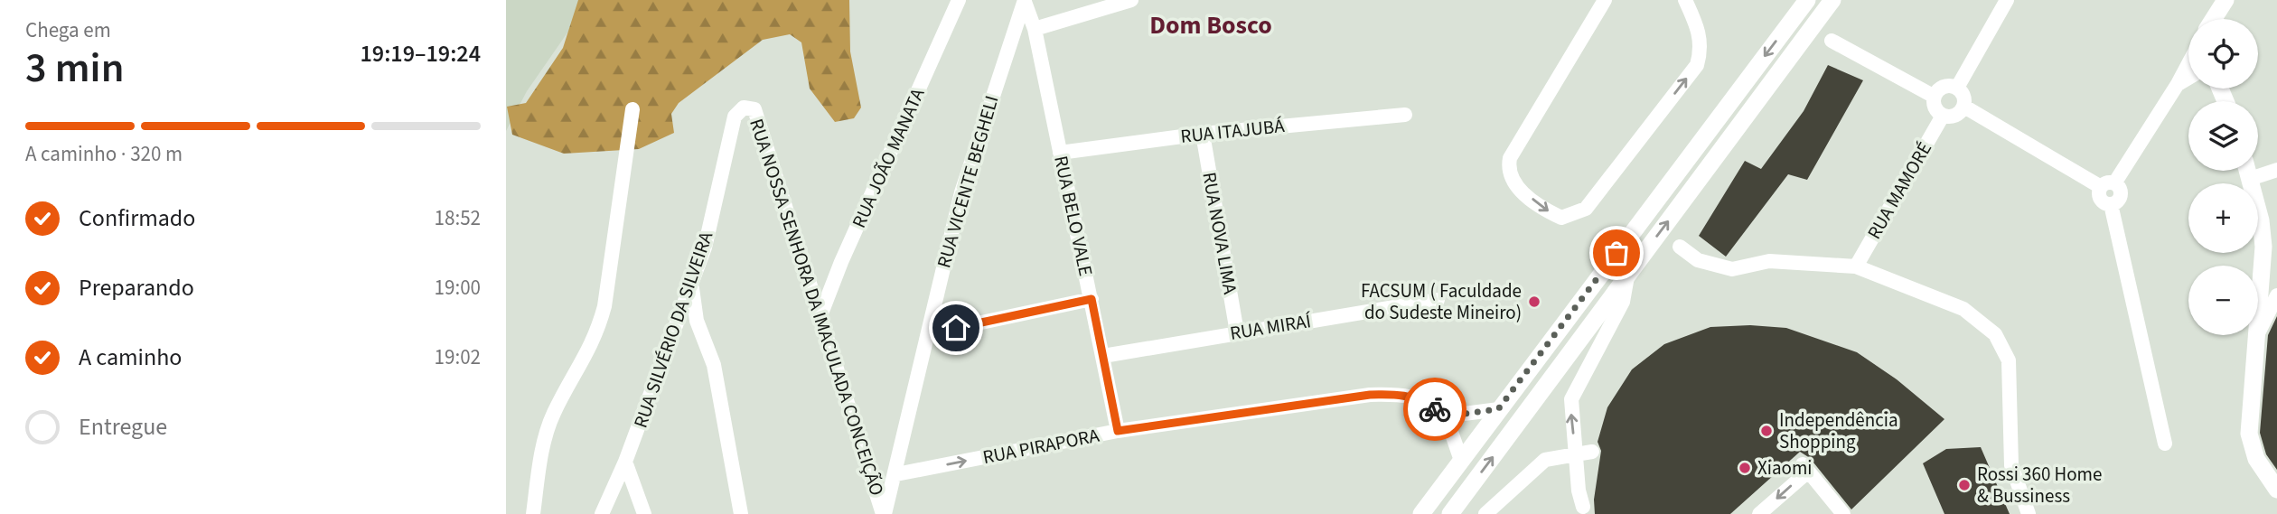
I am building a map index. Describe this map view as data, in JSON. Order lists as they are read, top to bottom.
{
  "streets": {
    "street": [
      "RUA ITAJUBÁ",
      "RUA JOÃO MANATA",
      "RUA VICENTE BEGHELI",
      "RUA MAMORÉ",
      "RUA BELO VALE",
      "RUA NOVA LIMA",
      "RUA NOSSA SENHORA DA IMACULADA CONCEIÇÃO",
      "RUA MIRAÍ",
      "RUA SILVÉRIO DA SILVEIRA",
      "RUA PIRAPORA"
    ]
  },
  "crossings": [
    ["RUA ITAJUBÁ", "RUA BELO VALE"],
    ["RUA ITAJUBÁ", "RUA NOVA LIMA"],
    ["RUA JOÃO MANATA", "RUA NOSSA SENHORA DA IMACULADA CONCEIÇÃO"],
    ["RUA VICENTE BEGHELI", "RUA BELO VALE"],
    ["RUA VICENTE BEGHELI", "RUA NOSSA SENHORA DA IMACULADA CONCEIÇÃO"],
    ["RUA VICENTE BEGHELI", "RUA PIRAPORA"],
    ["RUA BELO VALE", "RUA MIRAÍ"],
    ["RUA BELO VALE", "RUA PIRAPORA"],
    ["RUA NOVA LIMA", "RUA MIRAÍ"],
    ["RUA NOSSA SENHORA DA IMACULADA CONCEIÇÃO", "RUA SILVÉRIO DA SILVEIRA"]
  ],
  "one_way": ["RUA PIRAPORA"],
  "districts": ["Dom Bosco"],
  "places": [
    "FACSUM ( Faculdade do Sudeste Mineiro)",
    "Independência Shopping",
    "Xiaomi",
    "Rossi 360 Home & Bussiness"
  ],
  "page": {
    "heading": ["3 min", "Chega em", "19:19–19:24"],
    "map_buttons": ["+", "−"],
    "bar": "A caminho · 320 m",
    "list": [
      ["Confirmado", "18:52"],
      ["Preparando", "19:00"],
      ["A caminho", "19:02"],
      "Entregue"
    ]
  }
}
